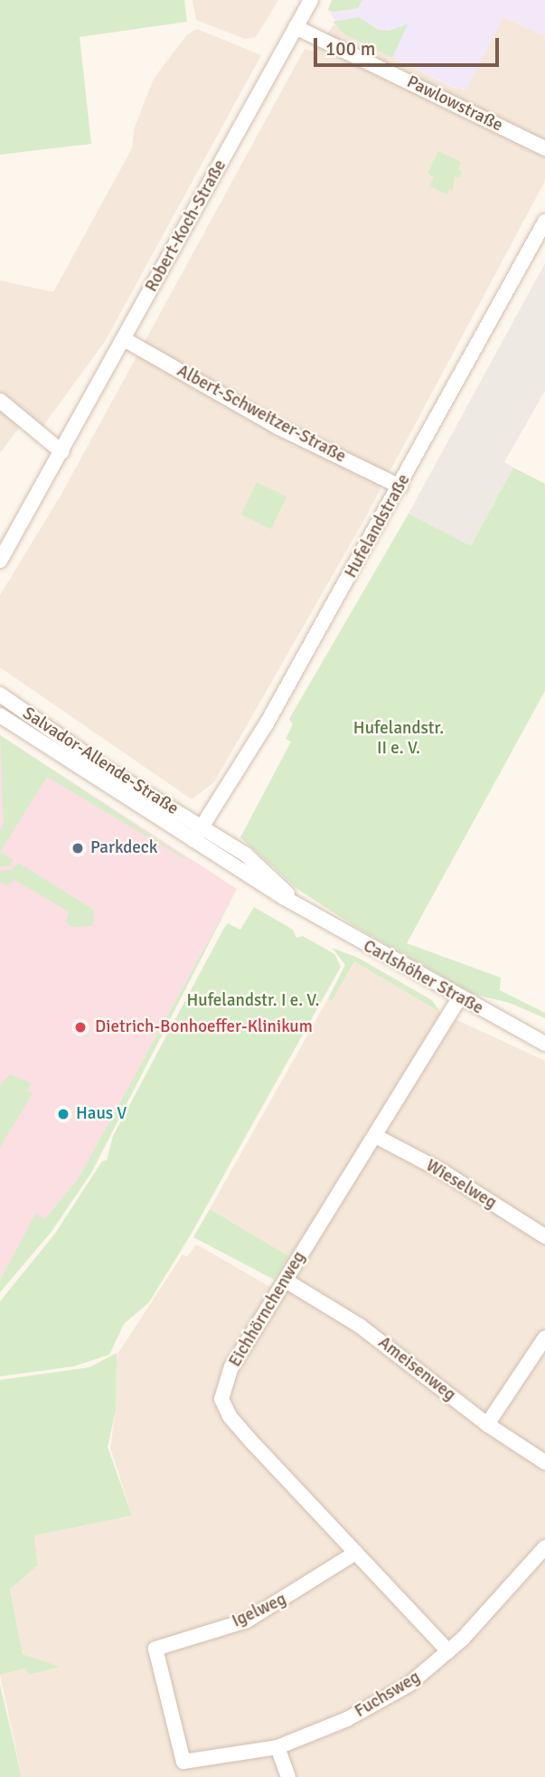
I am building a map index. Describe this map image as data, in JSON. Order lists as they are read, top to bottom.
{
  "streets": {
    "street": [
      "Pawlowstraße",
      "Robert-Koch-Straße",
      "Albert-Schweitzer-Straße",
      "Hufelandstraße",
      "Salvador-Allende-Straße",
      "Carlshöher Straße",
      "Wieselweg",
      "Eichhörnchenweg",
      "Ameisenweg",
      "Igelweg",
      "Fuchsweg"
    ]
  },
  "crossings": [
    ["Pawlowstraße", "Robert-Koch-Straße"],
    ["Robert-Koch-Straße", "Albert-Schweitzer-Straße"],
    ["Albert-Schweitzer-Straße", "Hufelandstraße"],
    ["Hufelandstraße", "Salvador-Allende-Straße"],
    ["Salvador-Allende-Straße", "Carlshöher Straße"],
    ["Carlshöher Straße", "Eichhörnchenweg"],
    ["Wieselweg", "Eichhörnchenweg"],
    ["Eichhörnchenweg", "Ameisenweg"],
    ["Eichhörnchenweg", "Igelweg"],
    ["Eichhörnchenweg", "Fuchsweg"],
    ["Igelweg", "Fuchsweg"]
  ],
  "parks": ["Hufelandstr. II e. V.", "Hufelandstr. I e. V."],
  "places": ["Parkdeck", "Dietrich-Bonhoeffer-Klinikum", "Haus V"],
  "scale_bar": "100 m"
}
